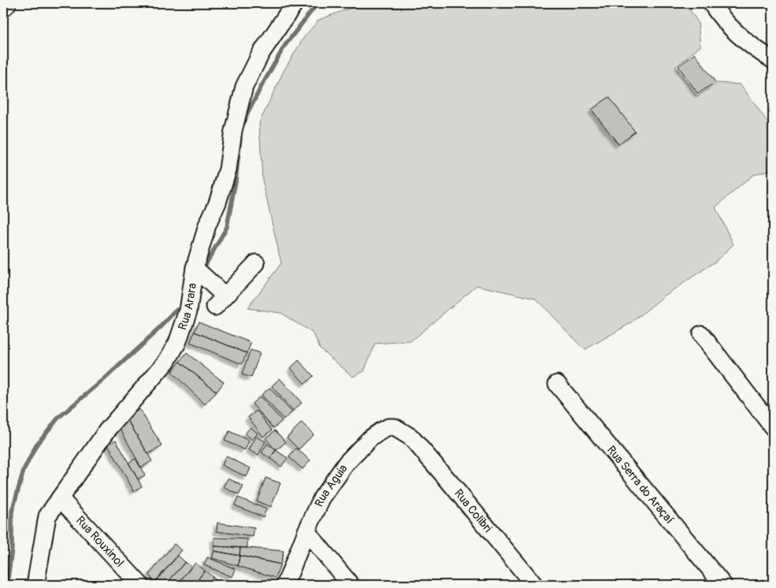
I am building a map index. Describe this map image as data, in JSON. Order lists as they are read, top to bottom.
{
  "streets": {
    "street": [
      "Rua Arara",
      "Rua Serra do Araçaí",
      "Rua Águia",
      "Rua Colibri",
      "Rua Rouxinol"
    ]
  },
  "crossings": [
    ["Rua Arara", "Rua Rouxinol"],
    ["Rua Águia", "Rua Colibri"]
  ]
}
